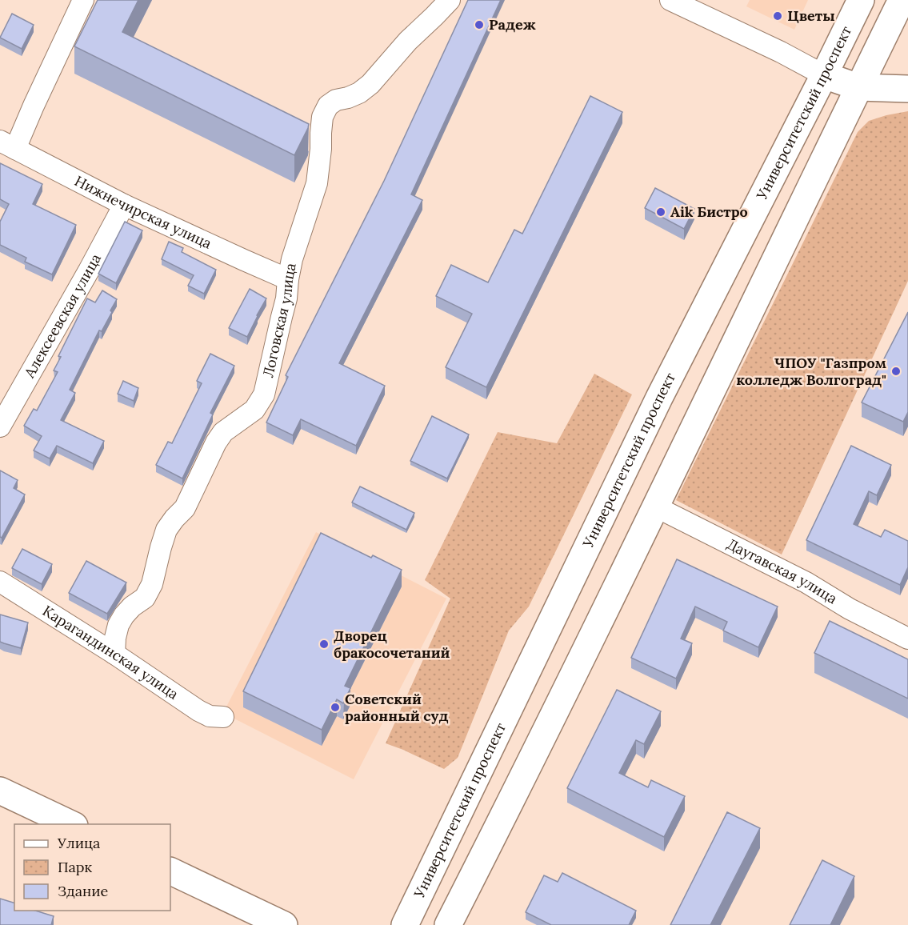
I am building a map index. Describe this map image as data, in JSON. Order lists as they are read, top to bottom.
{
  "streets": {
    "main road": ["Университетский проспект"],
    "street": [
      "Нижнечирская улица",
      "Алексеевская улица",
      "Логовская улица",
      "Даугавская улица",
      "Карагандинская улица"
    ]
  },
  "crossings": [
    ["Нижнечирская улица", "Алексеевская улица"],
    ["Нижнечирская улица", "Логовская улица"],
    ["Логовская улица", "Карагандинская улица"]
  ],
  "places": [
    "Цветы",
    "Радеж",
    "Aik Бистро",
    "ЧПОУ \"Газпром колледж Волгоград\"",
    "Дворец бракосочетаний",
    "Советский районный суд"
  ],
  "legend": ["Улица", "Парк", "Здание"]
}
